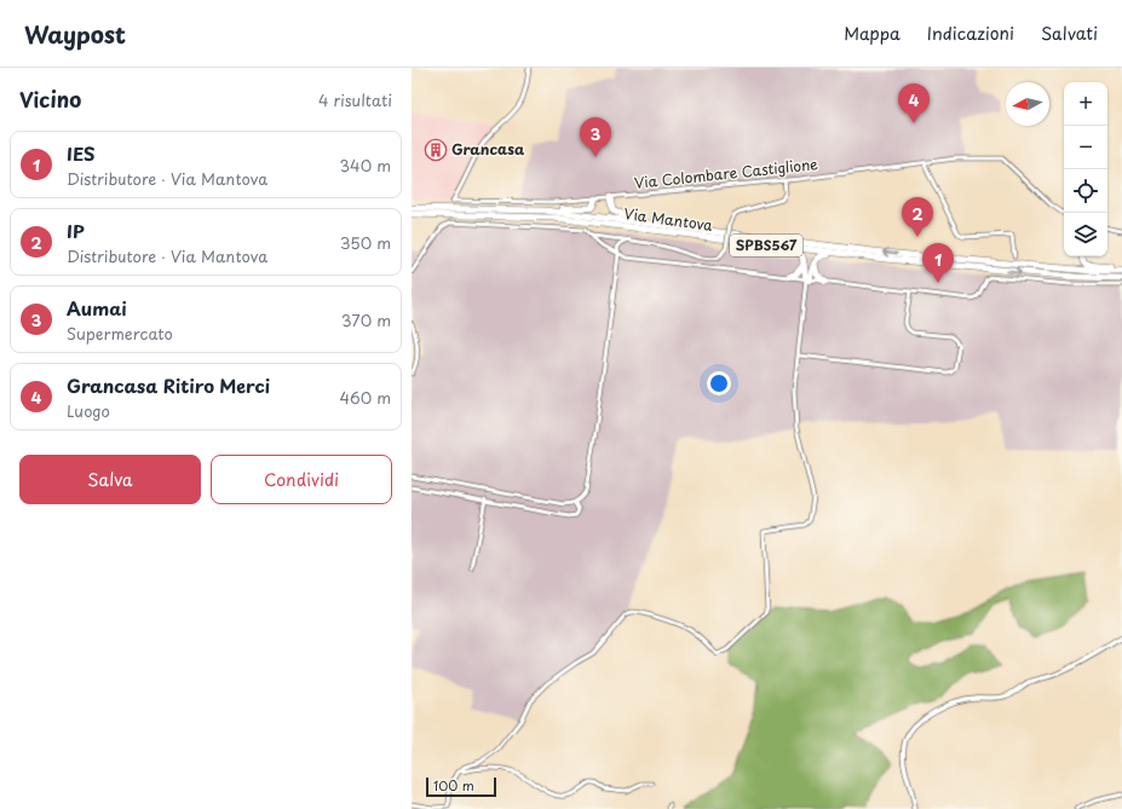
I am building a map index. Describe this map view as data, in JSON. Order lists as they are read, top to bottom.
{
  "streets": {
    "highway": ["Via Mantova", "SPBS567"],
    "street": ["Via Colombare Castiglione"]
  },
  "places": {
    "building": ["Grancasa"]
  },
  "scale_bar": "100 m",
  "north": "left",
  "page": {
    "header": "Waypost",
    "nav": ["Mappa", "Indicazioni", "Salvati"],
    "heading": ["Vicino", "4 risultati"],
    "map_buttons": ["+", "−"],
    "pins": [
      "4",
      "3",
      "2",
      "1"
    ],
    "list": [
      {
        "mark": "1",
        "name": "IES",
        "note": "Distributore · Via Mantova",
        "value": "340 m"
      },
      {
        "mark": "2",
        "name": "IP",
        "note": "Distributore · Via Mantova",
        "value": "350 m"
      },
      {
        "mark": "3",
        "name": "Aumai",
        "note": "Supermercato",
        "value": "370 m"
      },
      {
        "mark": "4",
        "name": "Grancasa Ritiro Merci",
        "note": "Luogo",
        "value": "460 m"
      }
    ],
    "buttons": ["Salva", "Condividi"],
    "scale": "100 m"
  }
}
